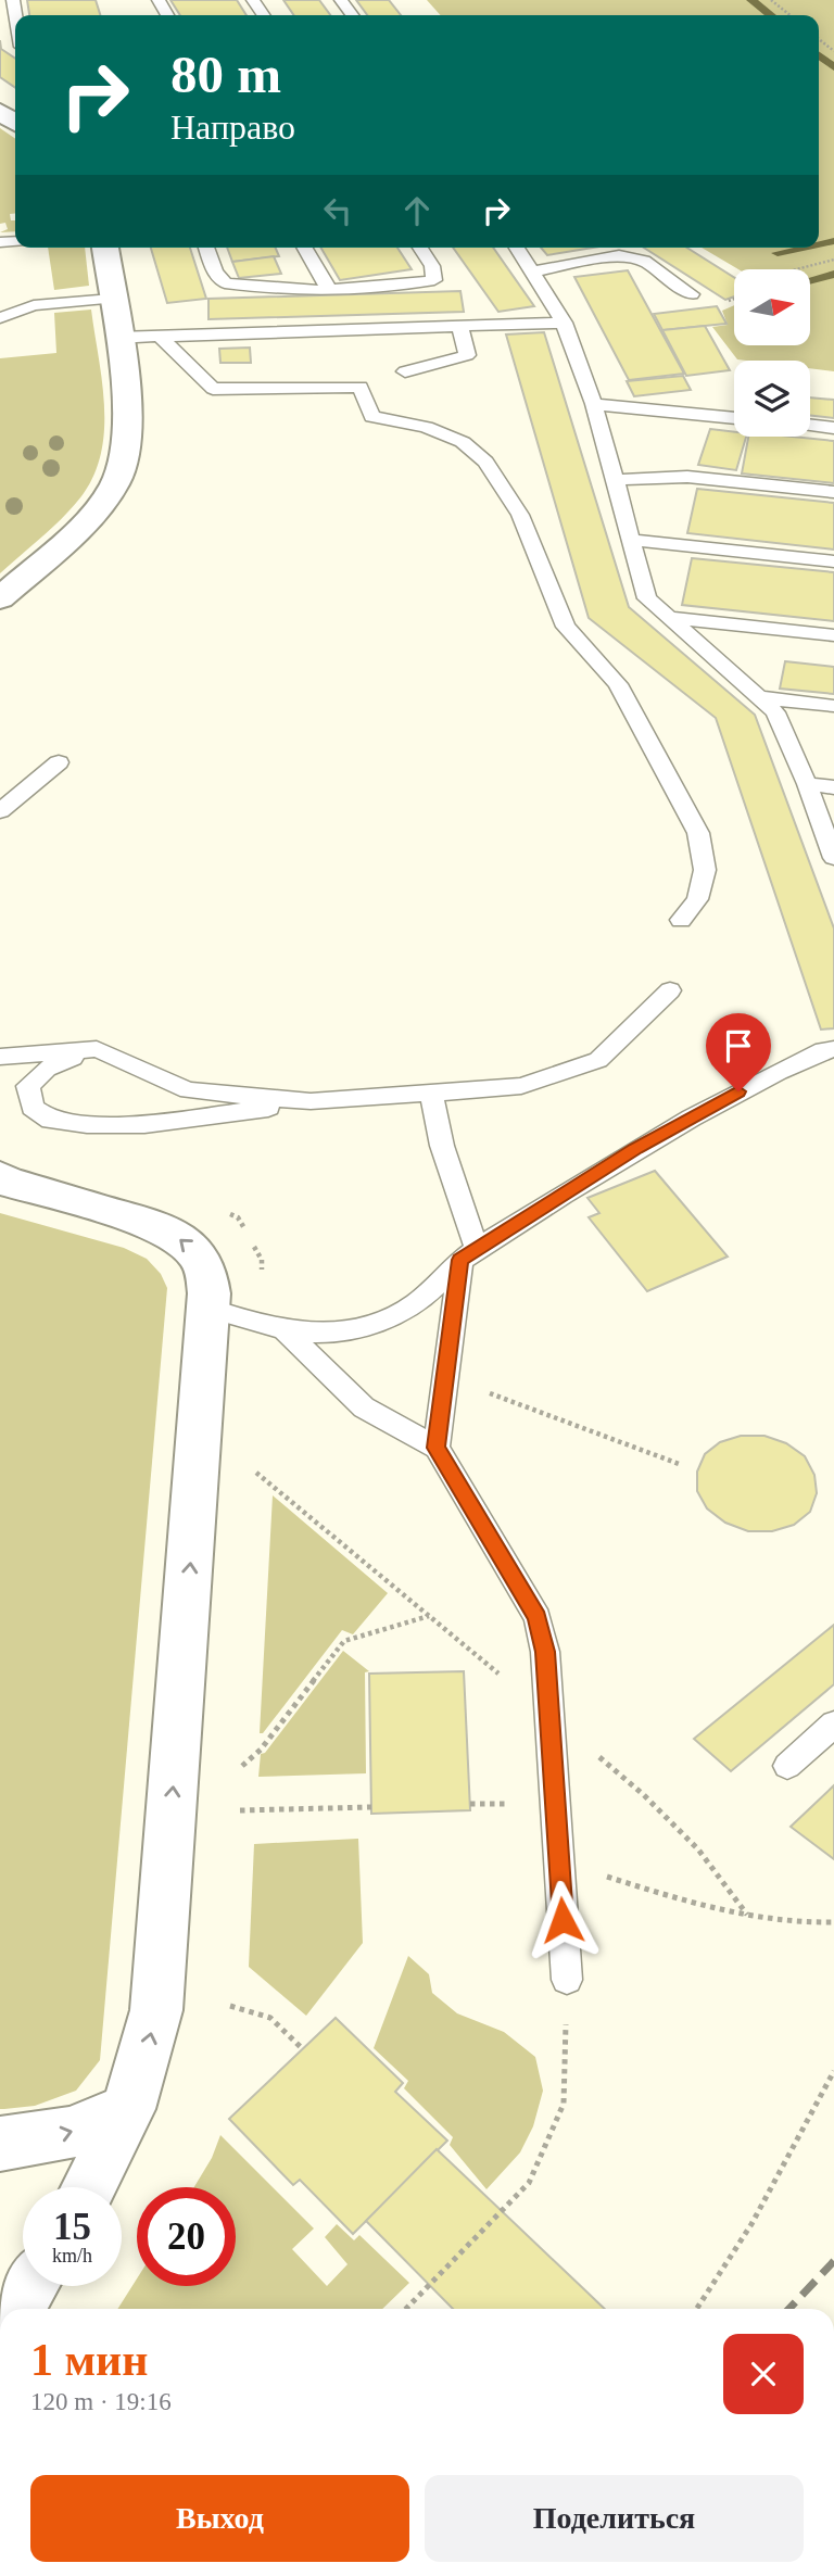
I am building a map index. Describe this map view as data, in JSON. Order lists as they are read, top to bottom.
{
  "north": "right",
  "page": {
    "turn": ["80 m", "Направо"],
    "speed": "15 km/h",
    "limit": "20",
    "heading": ["1 мин", "120 m · 19:16"],
    "buttons": ["Выход", "Поделиться"]
  }
}
